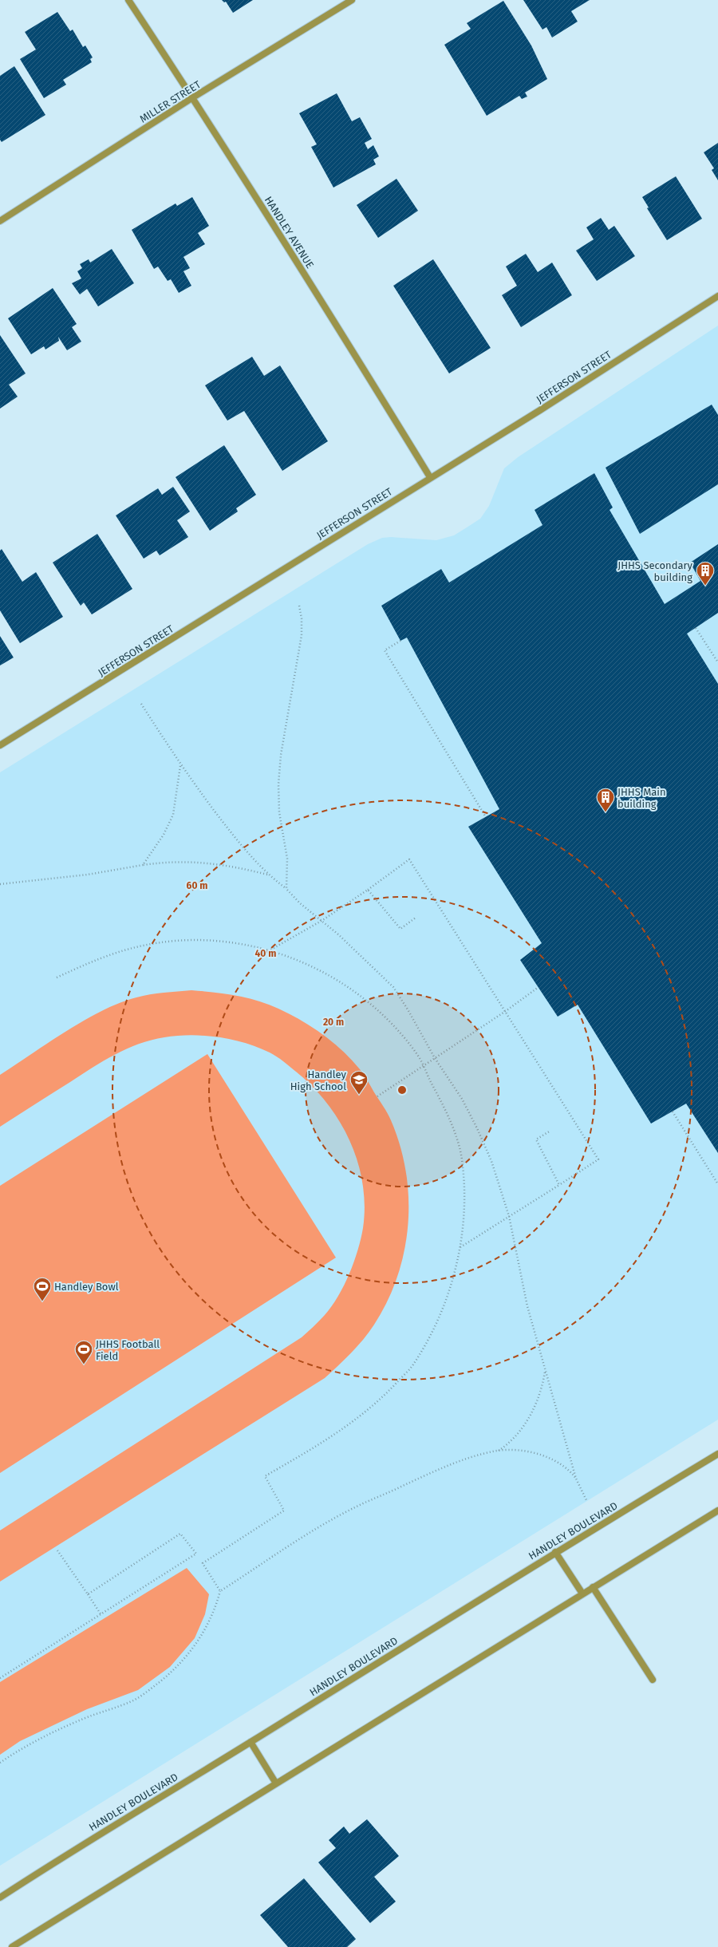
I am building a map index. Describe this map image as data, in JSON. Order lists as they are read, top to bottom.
{
  "streets": {
    "street": [
      "MILLER STREET",
      "HANDLEY AVENUE",
      "JEFFERSON STREET",
      "HANDLEY BOULEVARD"
    ]
  },
  "crossings": [
    ["MILLER STREET", "HANDLEY AVENUE"],
    ["HANDLEY AVENUE", "JEFFERSON STREET"]
  ],
  "places": {
    "building": ["JHHS Secondary building", "JHHS Main building"],
    "school or university": ["Handley High School"],
    "sports": ["Handley Bowl", "JHHS Football Field"]
  },
  "rings": ["60 m", "40 m", "20 m"]
}
